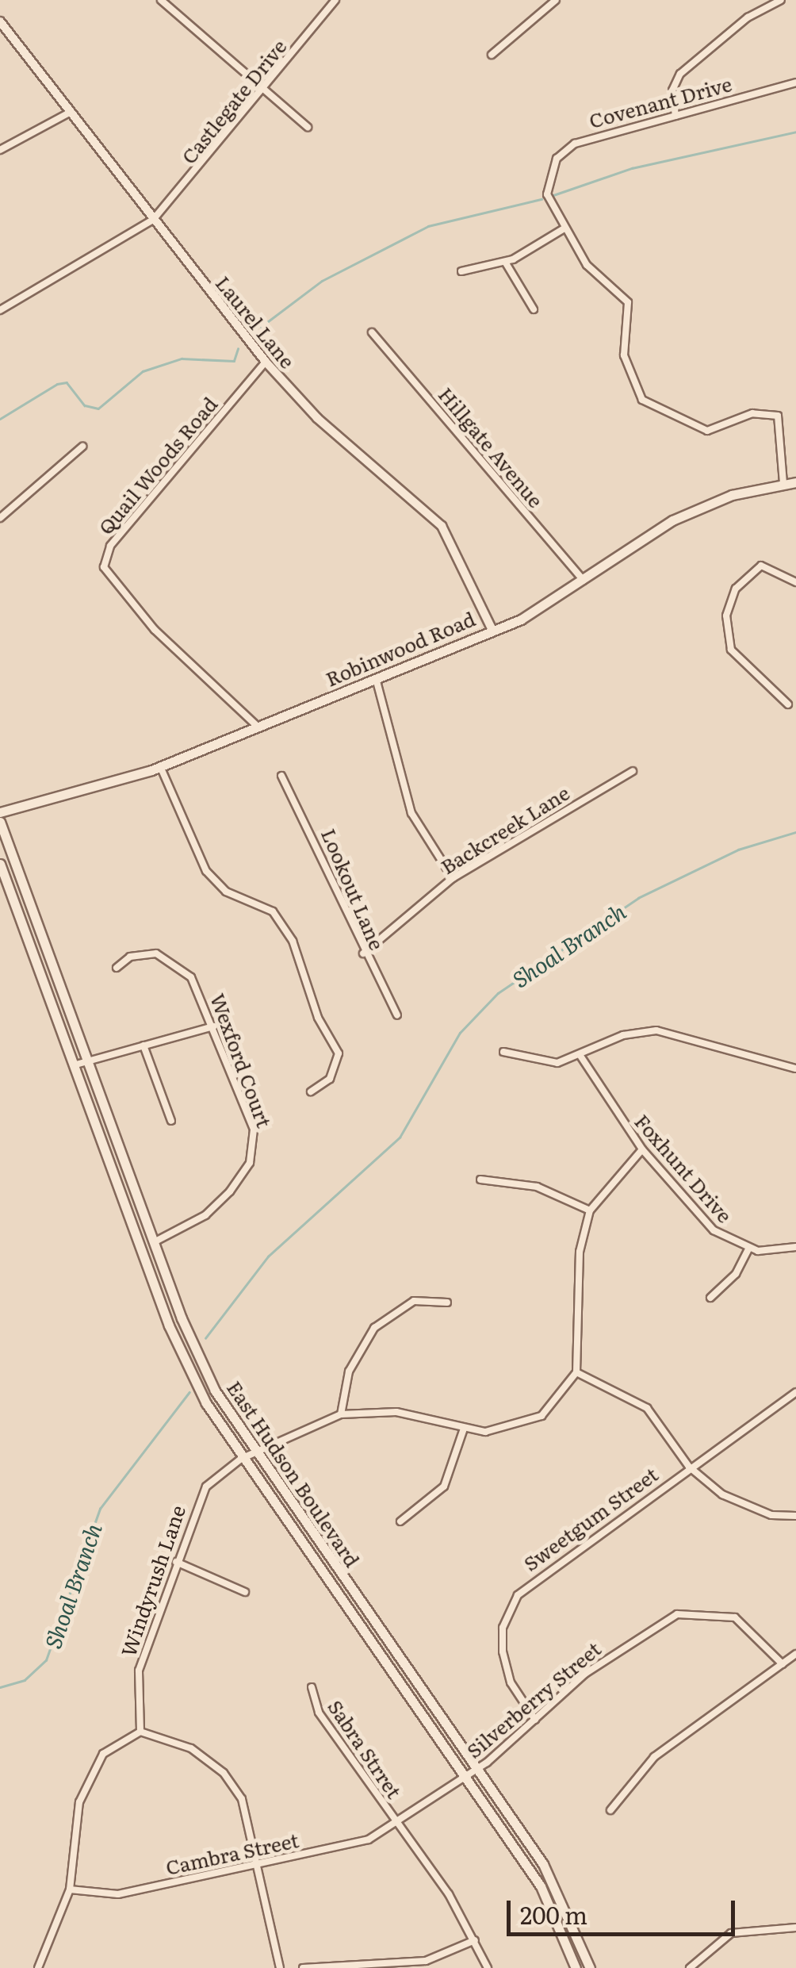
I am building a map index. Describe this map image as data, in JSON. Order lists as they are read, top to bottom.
{
  "streets": {
    "main road": ["Robinwood Road", "East Hudson Boulevard"],
    "street": [
      "Castlegate Drive",
      "Covenant Drive",
      "Laurel Lane",
      "Hillgate Avenue",
      "Quail Woods Road",
      "Backcreek Lane",
      "Lookout Lane",
      "Wexford Court",
      "Foxhunt Drive",
      "Sweetgum Street",
      "Windyrush Lane",
      "Silverberry Street",
      "Sabra Strret",
      "Cambra Street"
    ]
  },
  "crossings": [
    ["Castlegate Drive", "Laurel Lane"],
    ["Covenant Drive", "Robinwood Road"],
    ["Laurel Lane", "Quail Woods Road"],
    ["Laurel Lane", "Robinwood Road"],
    ["Hillgate Avenue", "Robinwood Road"],
    ["Quail Woods Road", "Robinwood Road"],
    ["Backcreek Lane", "Lookout Lane"],
    ["Wexford Court", "East Hudson Boulevard"],
    ["East Hudson Boulevard", "Windyrush Lane"],
    ["East Hudson Boulevard", "Silverberry Street"],
    ["Sweetgum Street", "Silverberry Street"],
    ["Silverberry Street", "Sabra Strret"],
    ["Silverberry Street", "Cambra Street"],
    ["Sabra Strret", "Cambra Street"]
  ],
  "water": ["Shoal Branch"],
  "scale_bar": "200 m"
}
